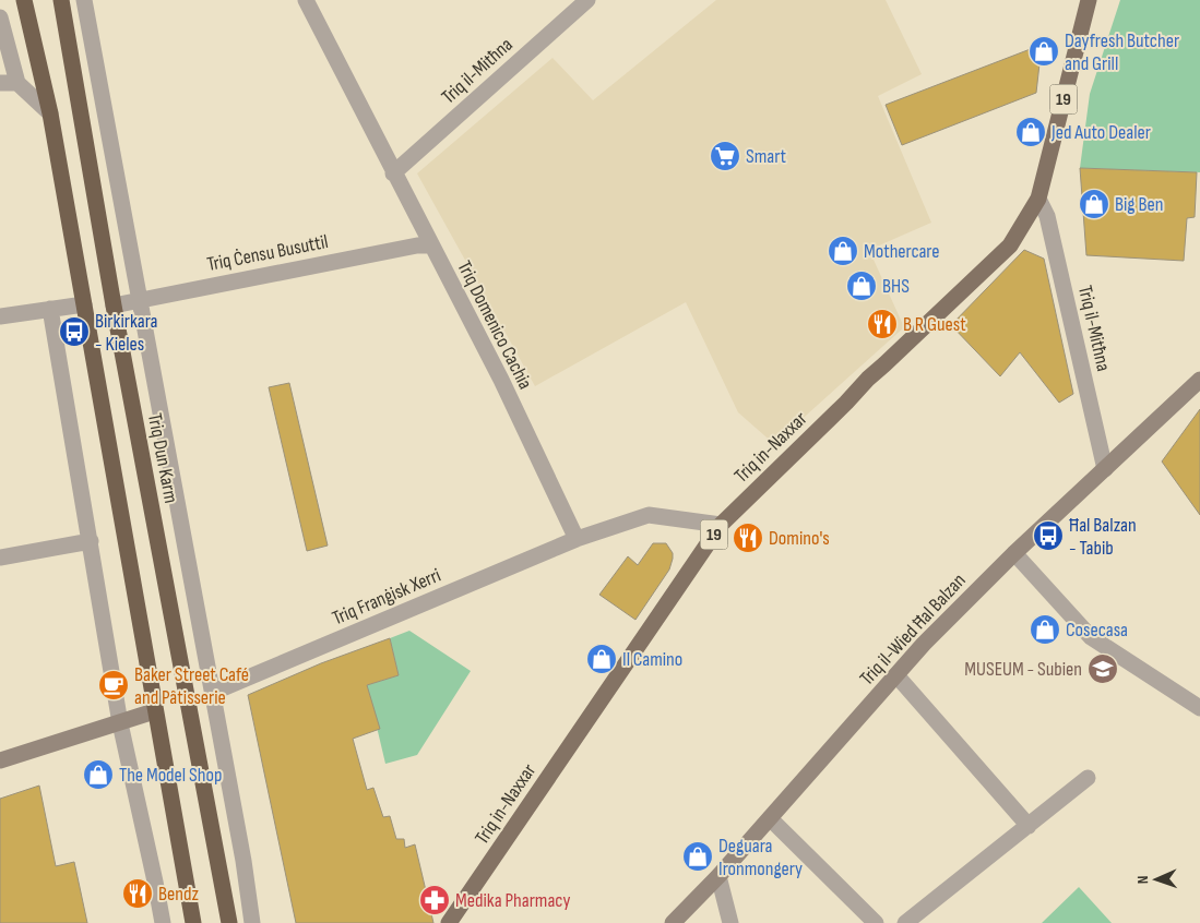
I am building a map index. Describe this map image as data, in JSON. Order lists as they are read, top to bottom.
{
  "streets": {
    "highway": ["Triq Dun Karm"],
    "main road": ["19", "Triq in-Naxxar", "Triq il-Wied Ħal Balzan"],
    "street": [
      "Triq il-Mitħna",
      "Triq Ċensu Busuttil",
      "Triq Domenico Cachia",
      "Triq Franġisk Xerri"
    ]
  },
  "crossings": [
    ["Triq il-Mitħna", "Triq Domenico Cachia"],
    ["Triq il-Mitħna", "Triq in-Naxxar"],
    ["Triq il-Mitħna", "Triq il-Wied Ħal Balzan"],
    ["Triq Ċensu Busuttil", "Triq Domenico Cachia"],
    ["Triq Ċensu Busuttil", "Triq Dun Karm"],
    ["Triq Domenico Cachia", "Triq Franġisk Xerri"],
    ["Triq Dun Karm", "Triq Franġisk Xerri"]
  ],
  "places": {
    "shop": [
      "Dayfresh Butcher and Grill",
      "Jed Auto Dealer",
      "Big Ben",
      "Mothercare",
      "BHS",
      "Cosecasa",
      "Il Camino",
      "The Model Shop",
      "Deguara Ironmongery"
    ],
    "supermarket": ["Smart"],
    "restaurant": ["B R Guest", "Domino's", "Bendz"],
    "bus stop": ["Birkirkara - Kieles", "Ħal Balzan - Tabib"],
    "school or university": ["MUSEUM - Subien"],
    "cafe": ["Baker Street Café and Pâtisserie"],
    "pharmacy": ["Medika Pharmacy"]
  },
  "north": "left"
}
